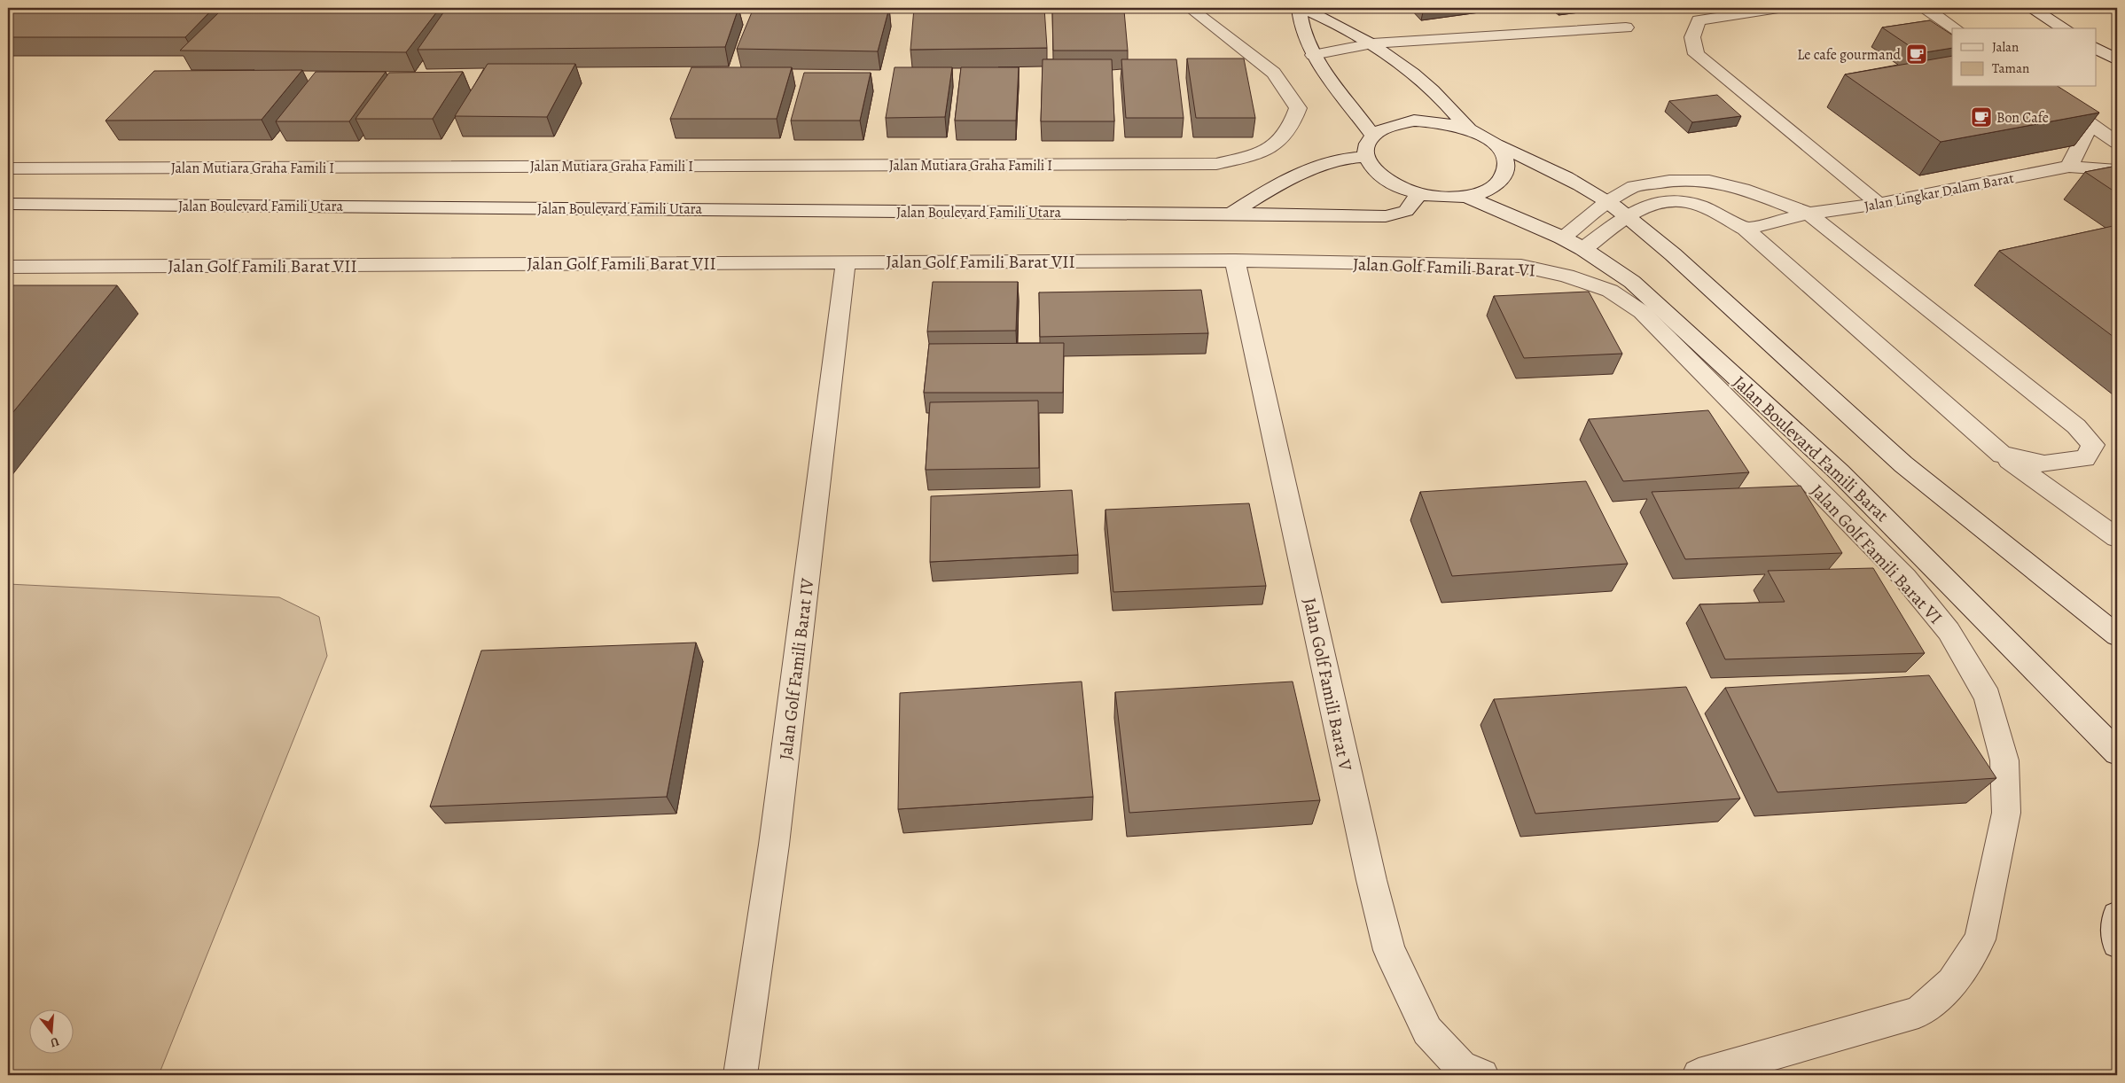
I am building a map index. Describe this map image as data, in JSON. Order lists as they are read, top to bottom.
{
  "streets": {
    "street": [
      "Jalan Mutiara Graha Famili I",
      "Jalan Lingkar Dalam Barat",
      "Jalan Boulevard Famili Utara",
      "Jalan Golf Famili Barat VII",
      "Jalan Golf Famili Barat VI",
      "Jalan Boulevard Famili Barat",
      "Jalan Golf Famili Barat IV",
      "Jalan Golf Famili Barat V"
    ]
  },
  "crossings": [
    ["Jalan Lingkar Dalam Barat", "Jalan Boulevard Famili Barat"],
    ["Jalan Golf Famili Barat VII", "Jalan Golf Famili Barat VI"],
    ["Jalan Golf Famili Barat VII", "Jalan Golf Famili Barat IV"],
    ["Jalan Golf Famili Barat VII", "Jalan Golf Famili Barat V"],
    ["Jalan Golf Famili Barat VI", "Jalan Golf Famili Barat V"]
  ],
  "places": {
    "cafe": ["Le cafe gourmand", "Bon Cafe"]
  },
  "legend": ["Jalan", "Taman"],
  "north": "bottom"
}
